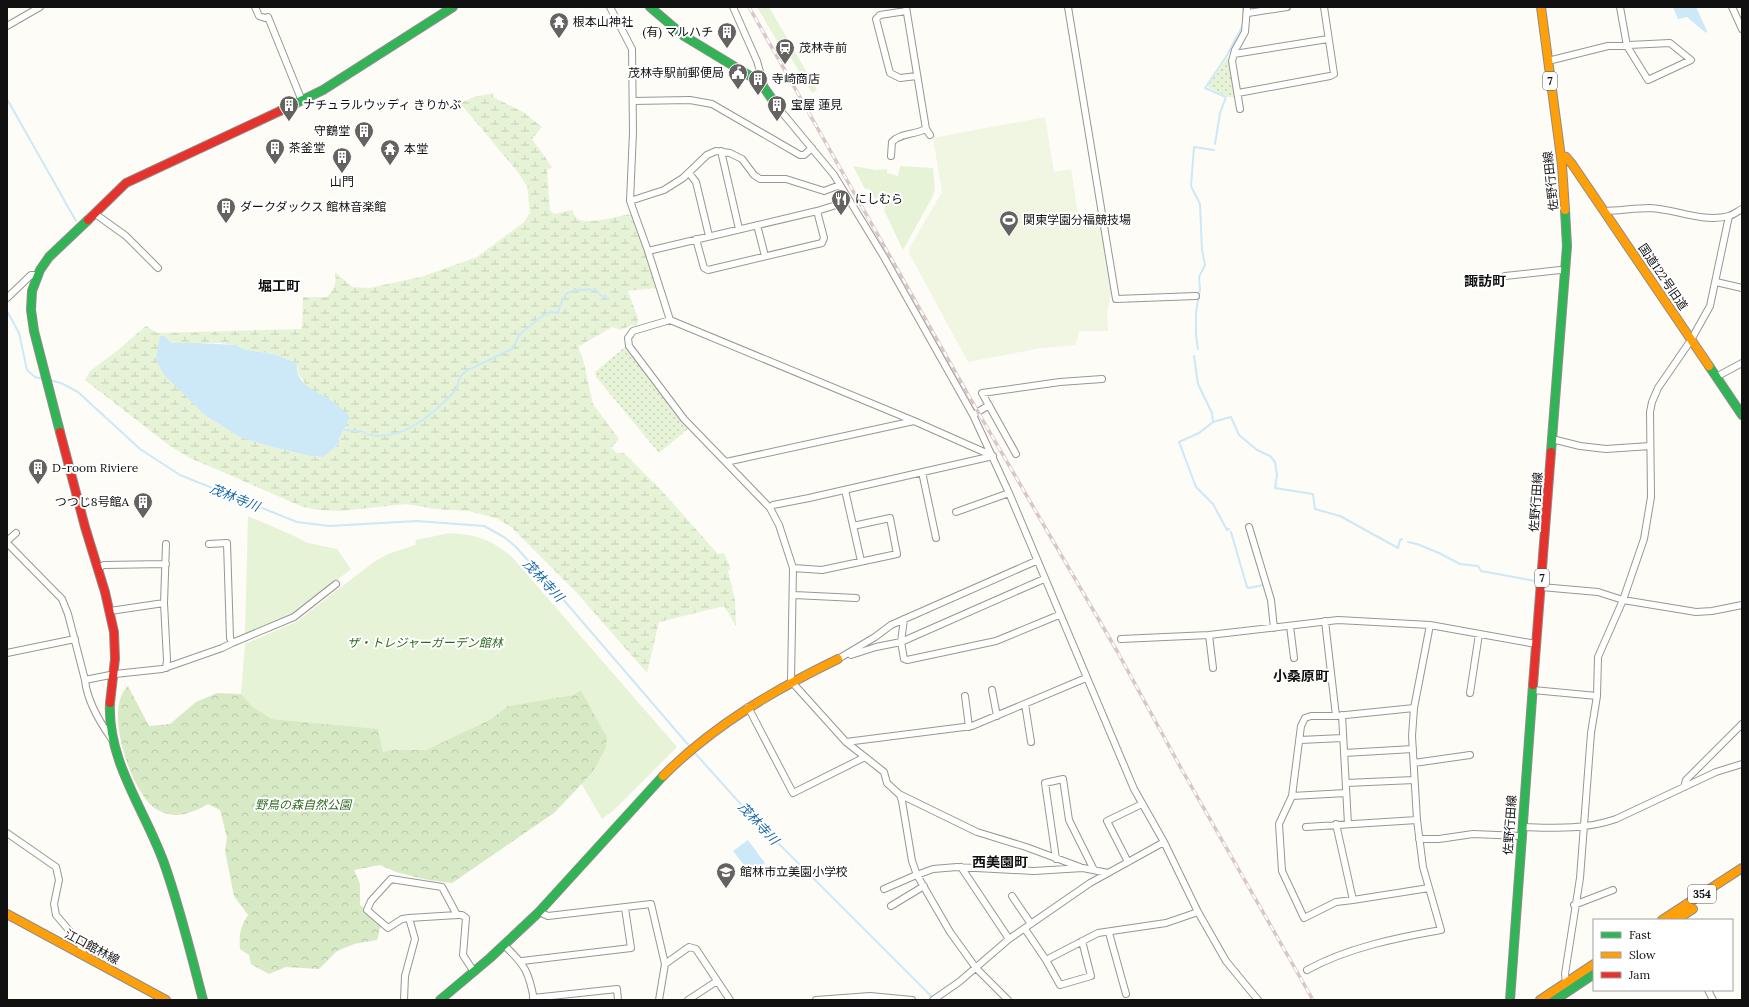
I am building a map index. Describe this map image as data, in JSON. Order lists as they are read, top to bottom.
{
  "streets": {
    "main road": [
      "7",
      "佐野行田線",
      "国道122号旧道",
      "354",
      "江口館林線"
    ]
  },
  "crossings": [
    ["佐野行田線", "国道122号旧道"]
  ],
  "districts": [
    "諏訪町",
    "堀工町",
    "小桑原町",
    "西美園町"
  ],
  "water": ["茂林寺川"],
  "parks": ["ザ・トレジャーガーデン館林", "野鳥の森自然公園"],
  "places": {
    "temple": ["根本山神社", "本堂"],
    "building": [
      "(有) マルハチ",
      "寺崎商店",
      "ナチュラルウッディ きりかぶ",
      "宝屋 蓮見",
      "守鶴堂",
      "茶釜堂",
      "山門",
      "ダークダックス 館林音楽館",
      "D-room Riviere",
      "つつじ8号館A"
    ],
    "station": ["茂林寺前"],
    "public building": ["茂林寺駅前郵便局"],
    "restaurant": ["にしむら"],
    "sports": ["関東学園分福競技場"],
    "school or university": ["館林市立美園小学校"]
  },
  "legend": ["Fast", "Slow", "Jam"]
}
